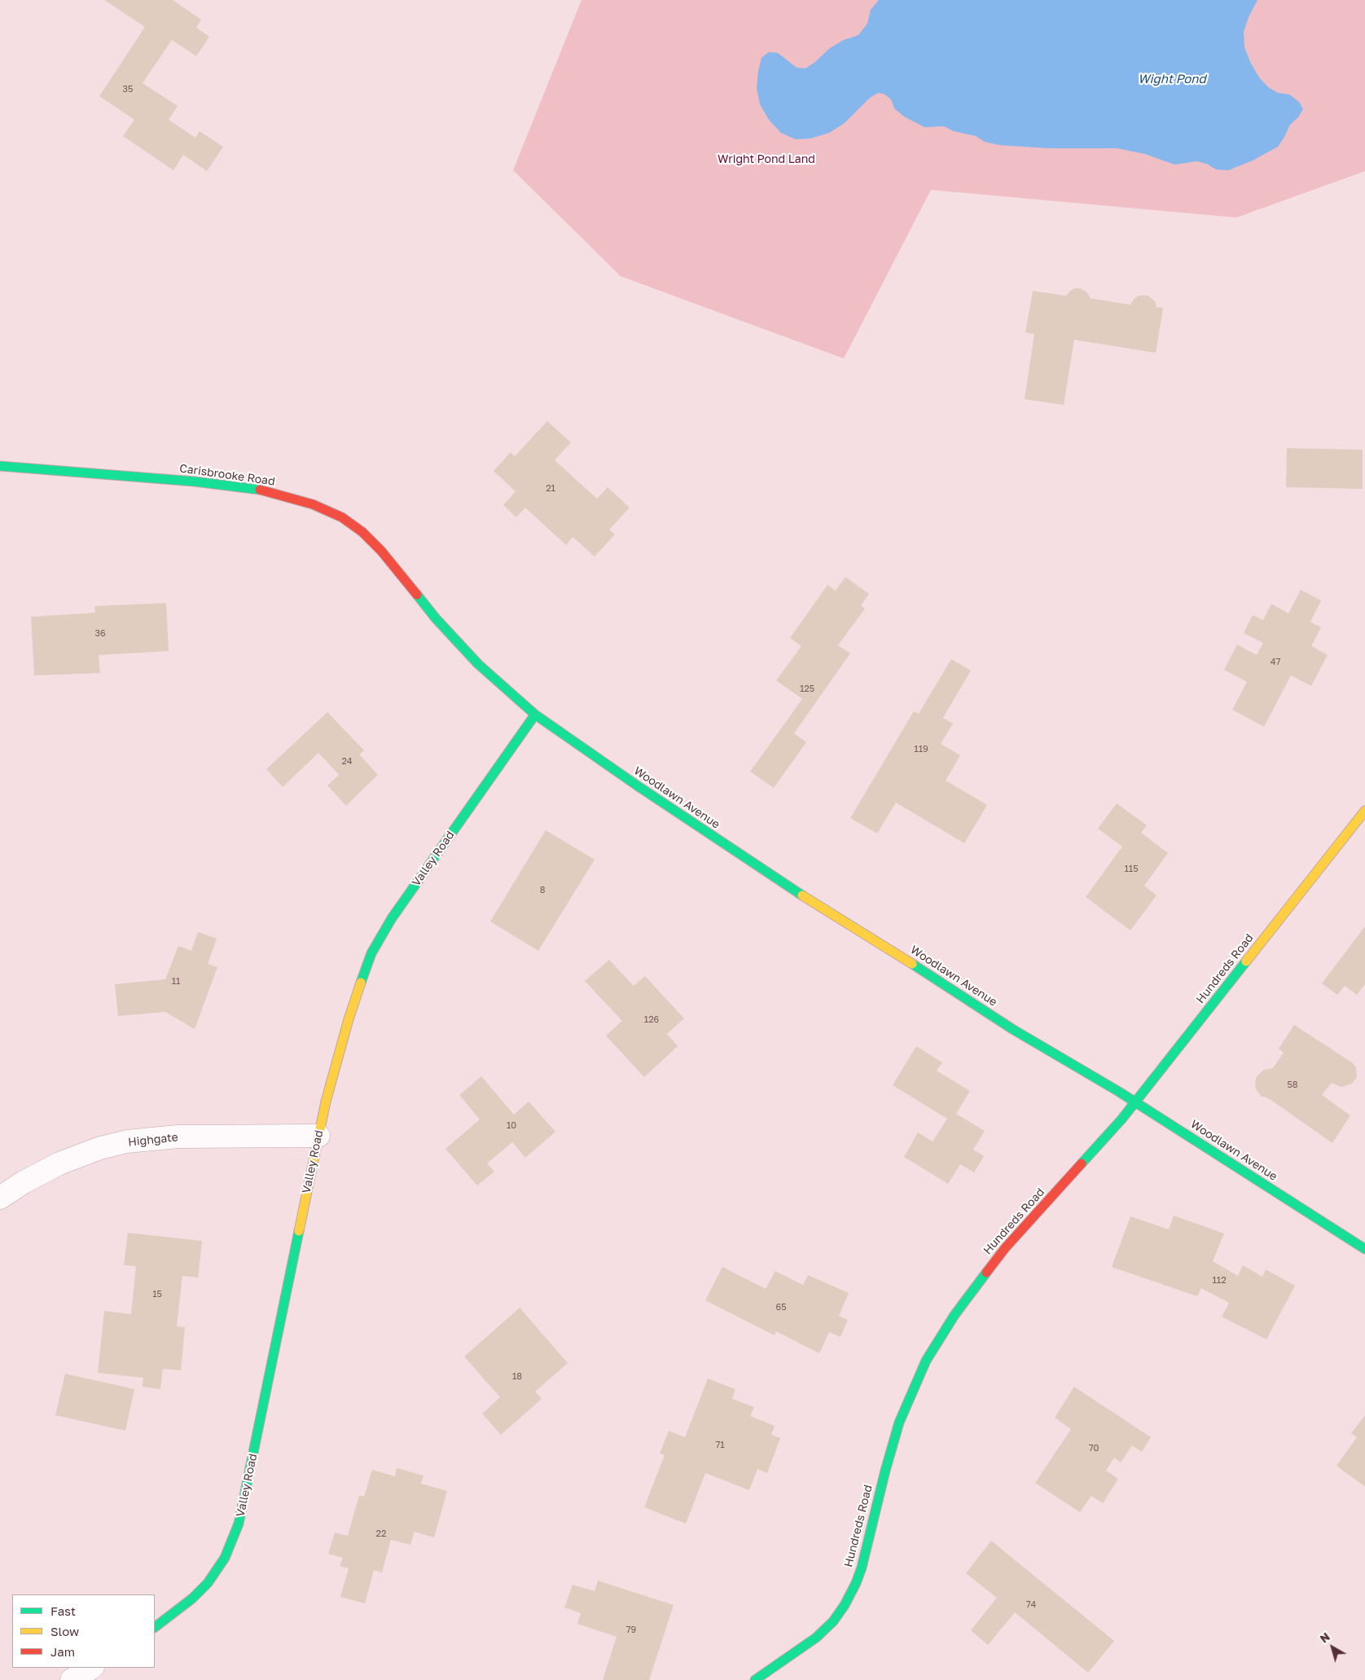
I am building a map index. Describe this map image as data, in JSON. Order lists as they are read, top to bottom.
{
  "streets": {
    "street": [
      "Carisbrooke Road",
      "Woodlawn Avenue",
      "Valley Road",
      "Hundreds Road",
      "Highgate"
    ]
  },
  "crossings": [
    ["Carisbrooke Road", "Woodlawn Avenue"],
    ["Carisbrooke Road", "Valley Road"],
    ["Woodlawn Avenue", "Valley Road"],
    ["Woodlawn Avenue", "Hundreds Road"],
    ["Valley Road", "Highgate"]
  ],
  "water": ["Wight Pond"],
  "parks": ["Wright Pond Land"],
  "house_numbers": [
    "35",
    "21",
    "36",
    "47",
    "125",
    "119",
    "24",
    "115",
    "8",
    "11",
    "126",
    "58",
    "10",
    "112",
    "15",
    "65",
    "18",
    "71",
    "70",
    "22",
    "74",
    "79"
  ],
  "legend": ["Fast", "Slow", "Jam"],
  "north": "top left"
}
